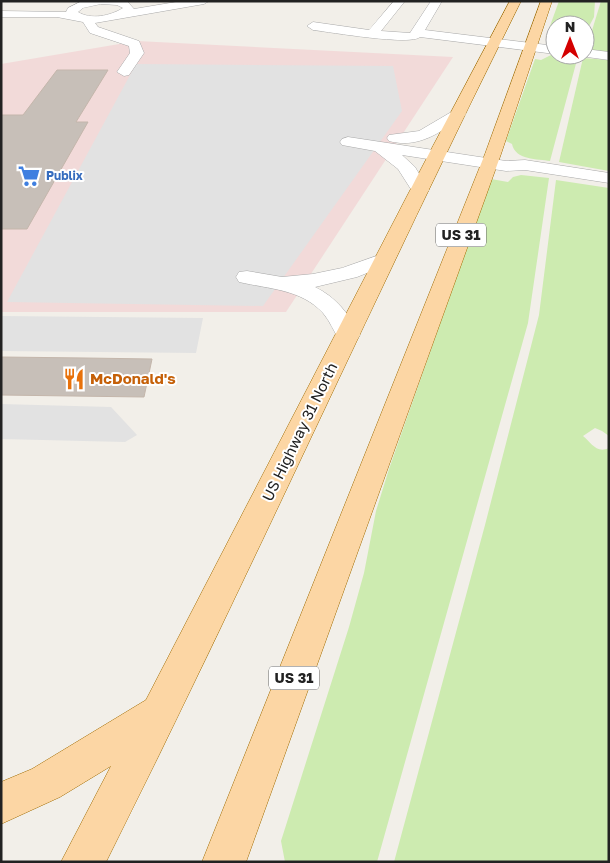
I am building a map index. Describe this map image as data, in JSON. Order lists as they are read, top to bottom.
{
  "streets": {
    "main road": ["US 31", "US Highway 31 North"]
  },
  "places": {
    "supermarket": ["Publix"],
    "restaurant": ["McDonald's"]
  },
  "north": "top"
}
